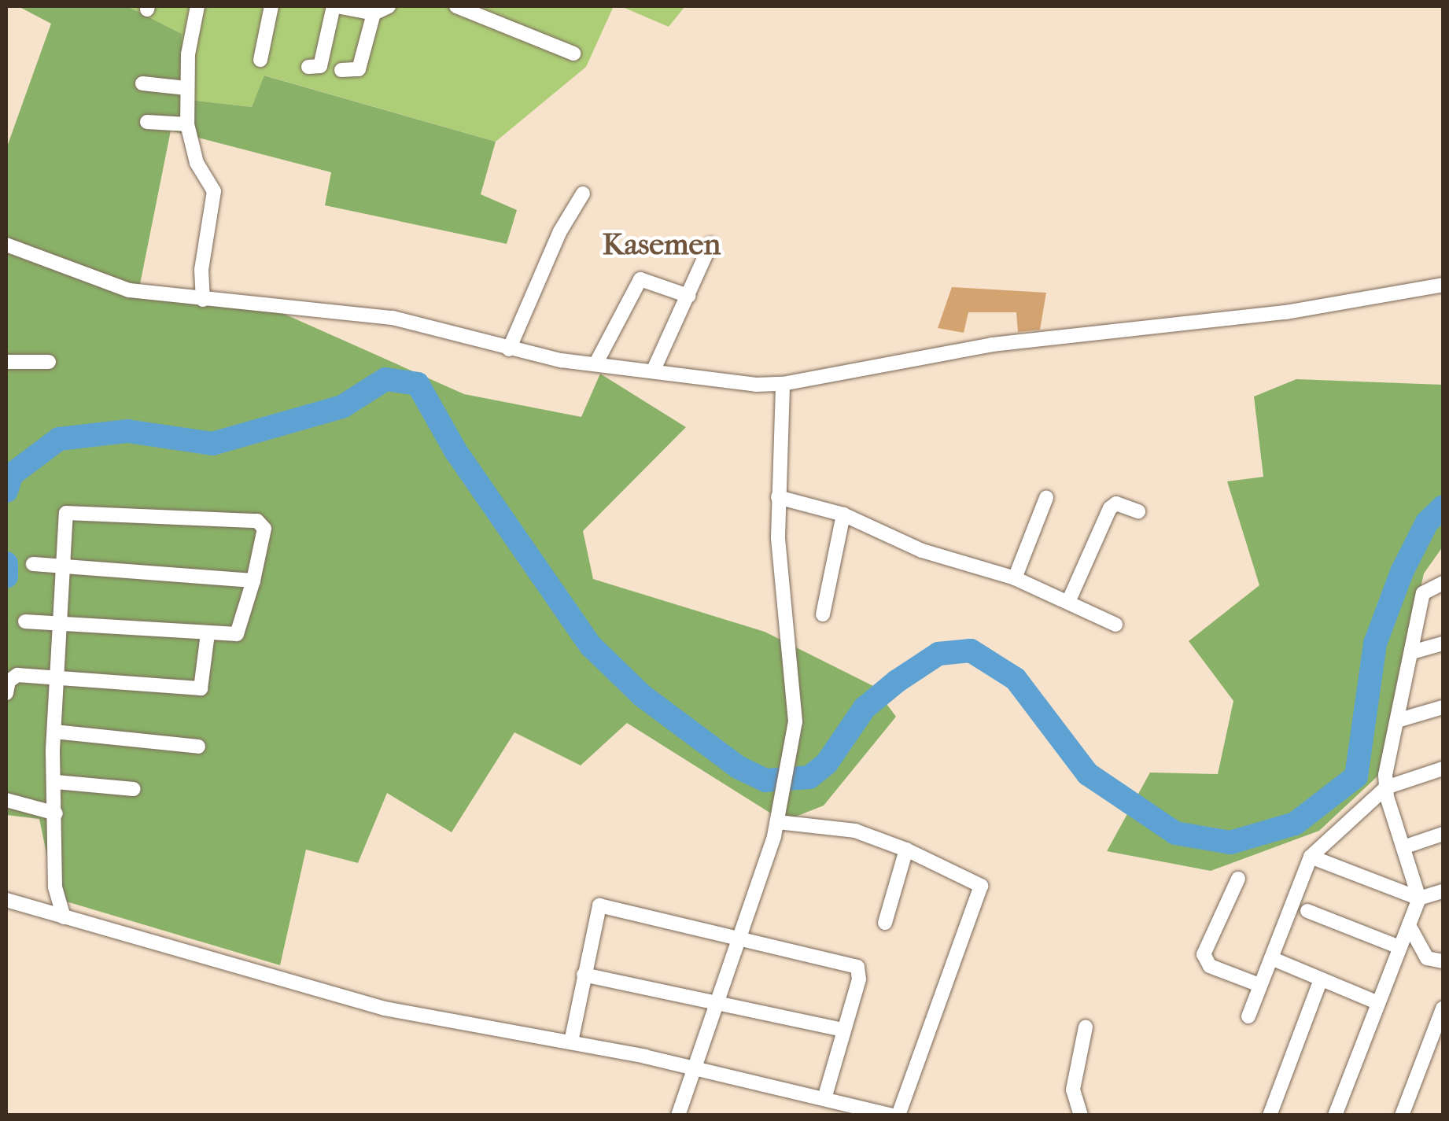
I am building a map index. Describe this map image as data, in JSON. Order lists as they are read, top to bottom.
{
  "districts": ["Kasemen"]
}
